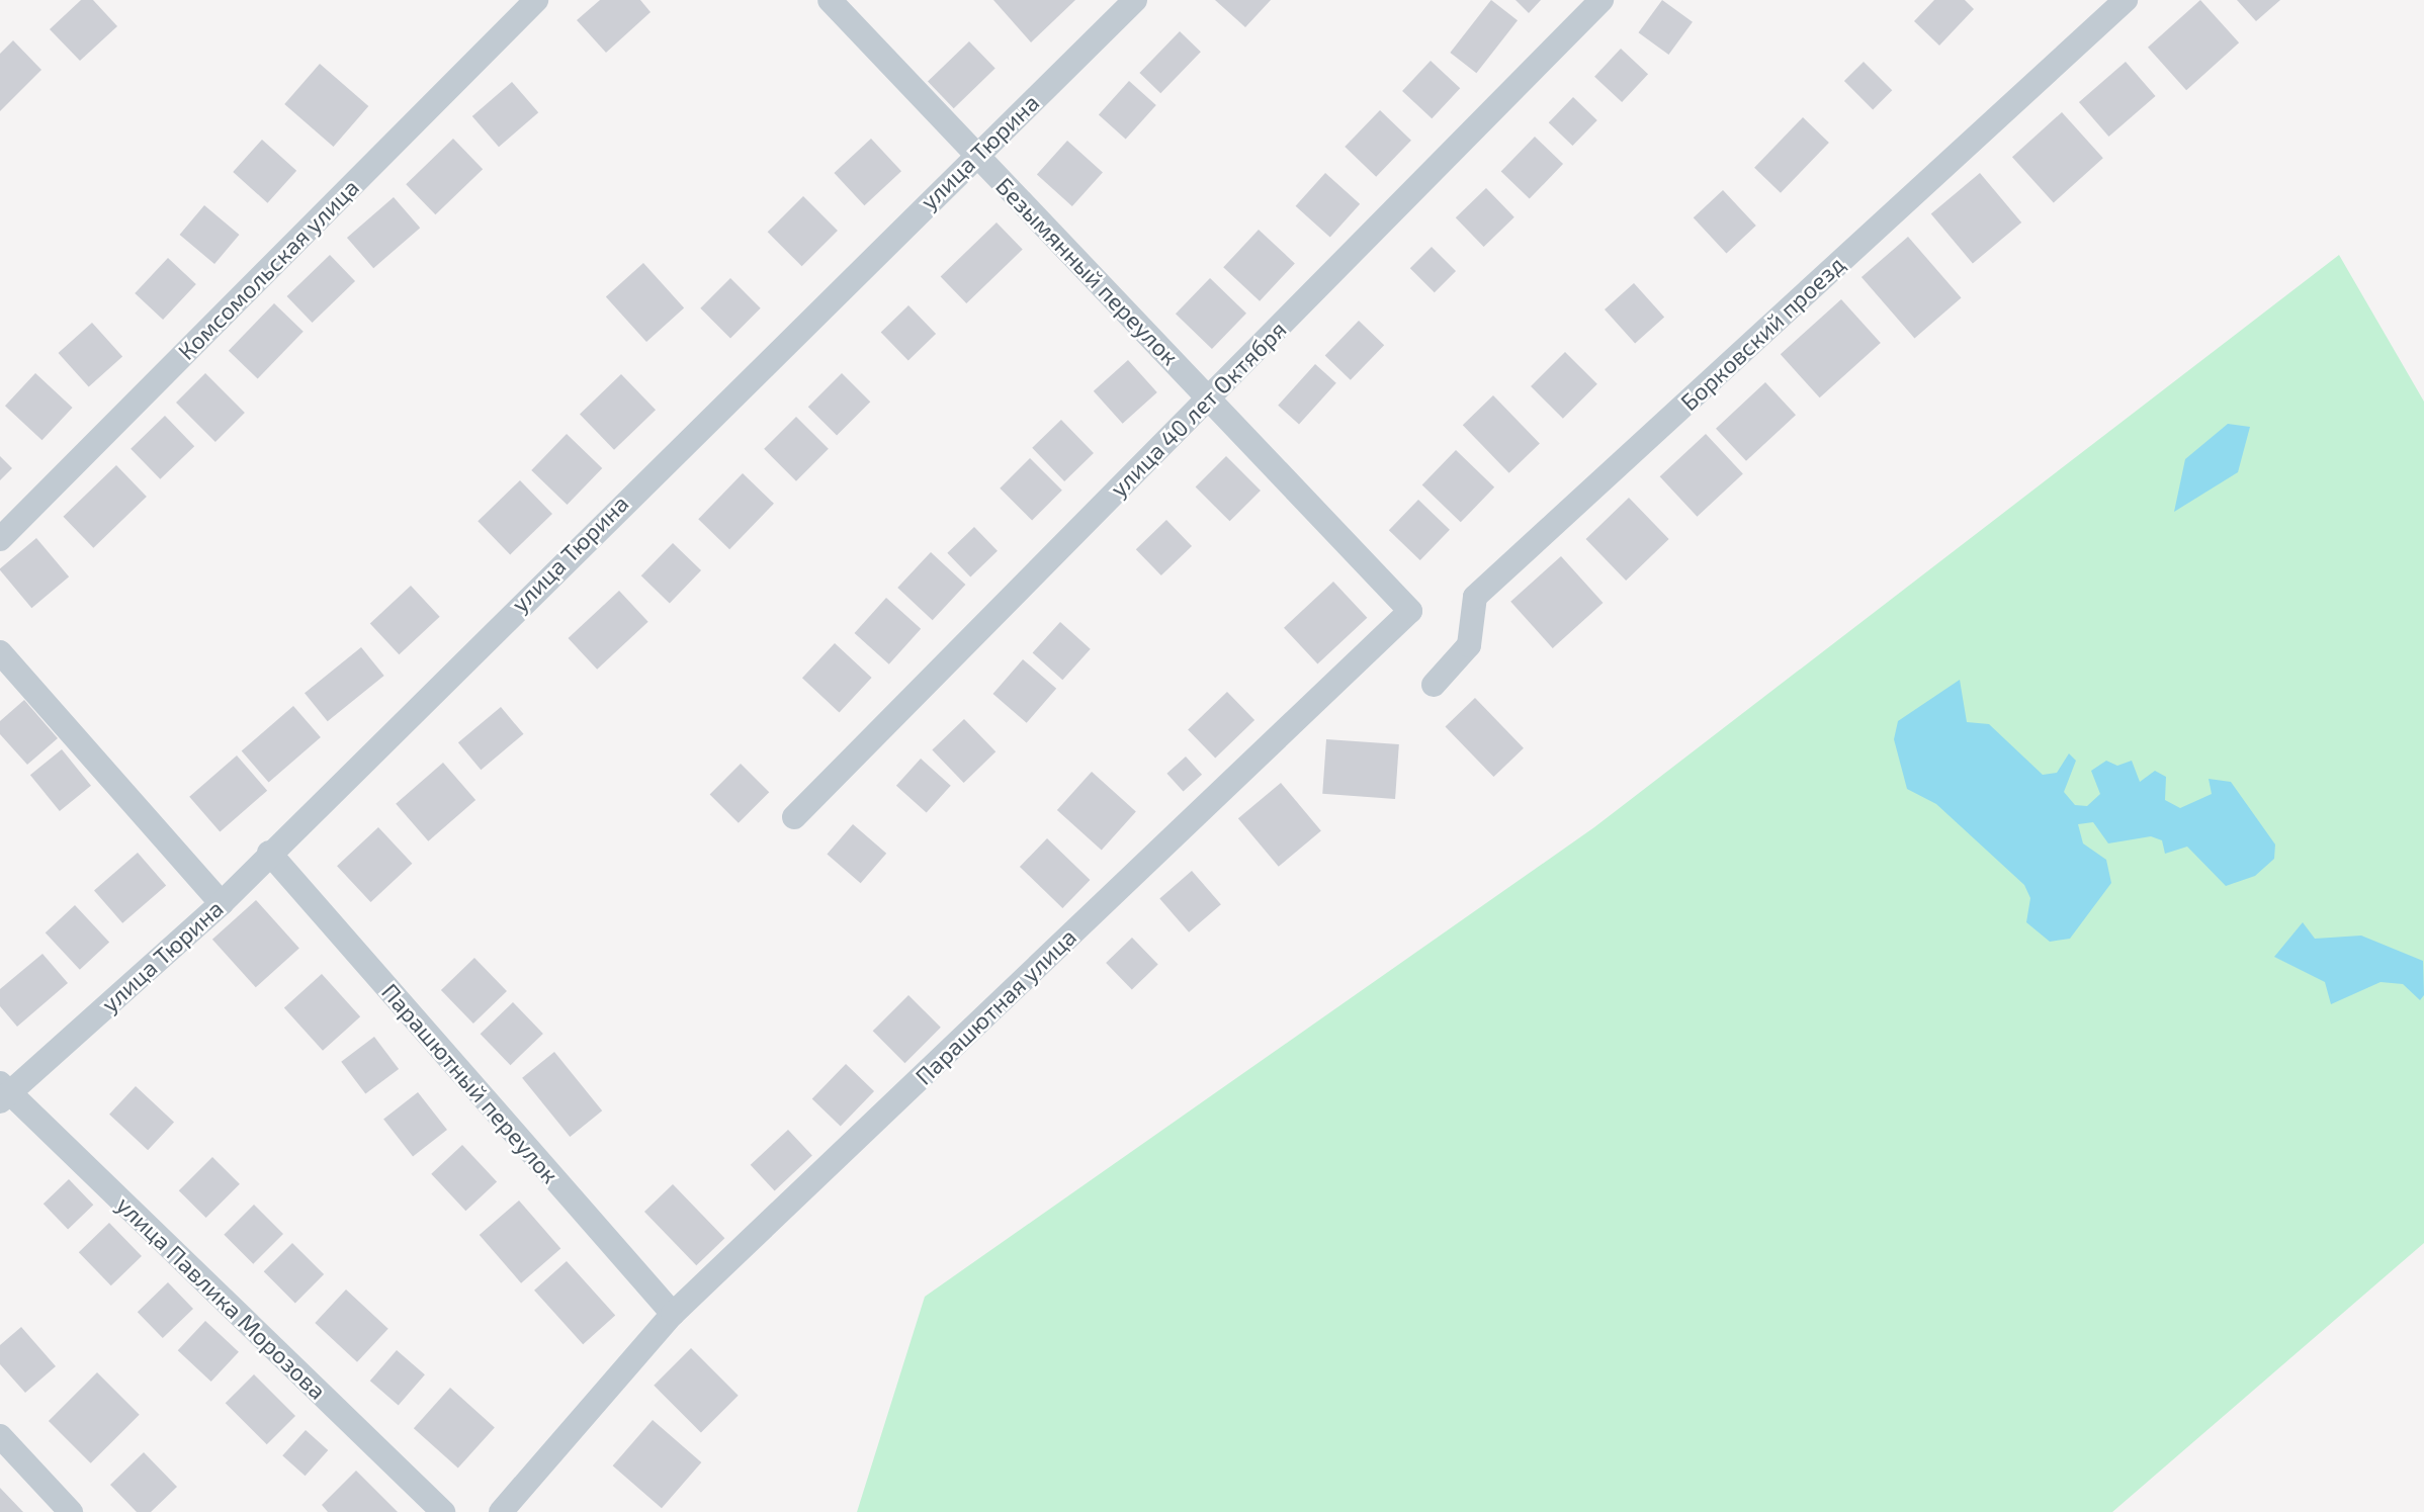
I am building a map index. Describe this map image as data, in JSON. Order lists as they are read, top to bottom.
{
  "streets": {
    "street": [
      "улица Тюрина",
      "Комсомольская улица",
      "Безымянный переулок",
      "Борковский проезд",
      "улица 40 лет Октября",
      "Парашютная улица",
      "Парашютный переулок",
      "улица Павлика Морозова"
    ]
  },
  "crossings": [
    ["улица Тюрина", "Безымянный переулок"],
    ["улица Тюрина", "Парашютный переулок"],
    ["улица Тюрина", "улица Павлика Морозова"],
    ["Безымянный переулок", "улица 40 лет Октября"],
    ["Безымянный переулок", "Парашютная улица"],
    ["Парашютная улица", "Парашютный переулок"]
  ]
}
